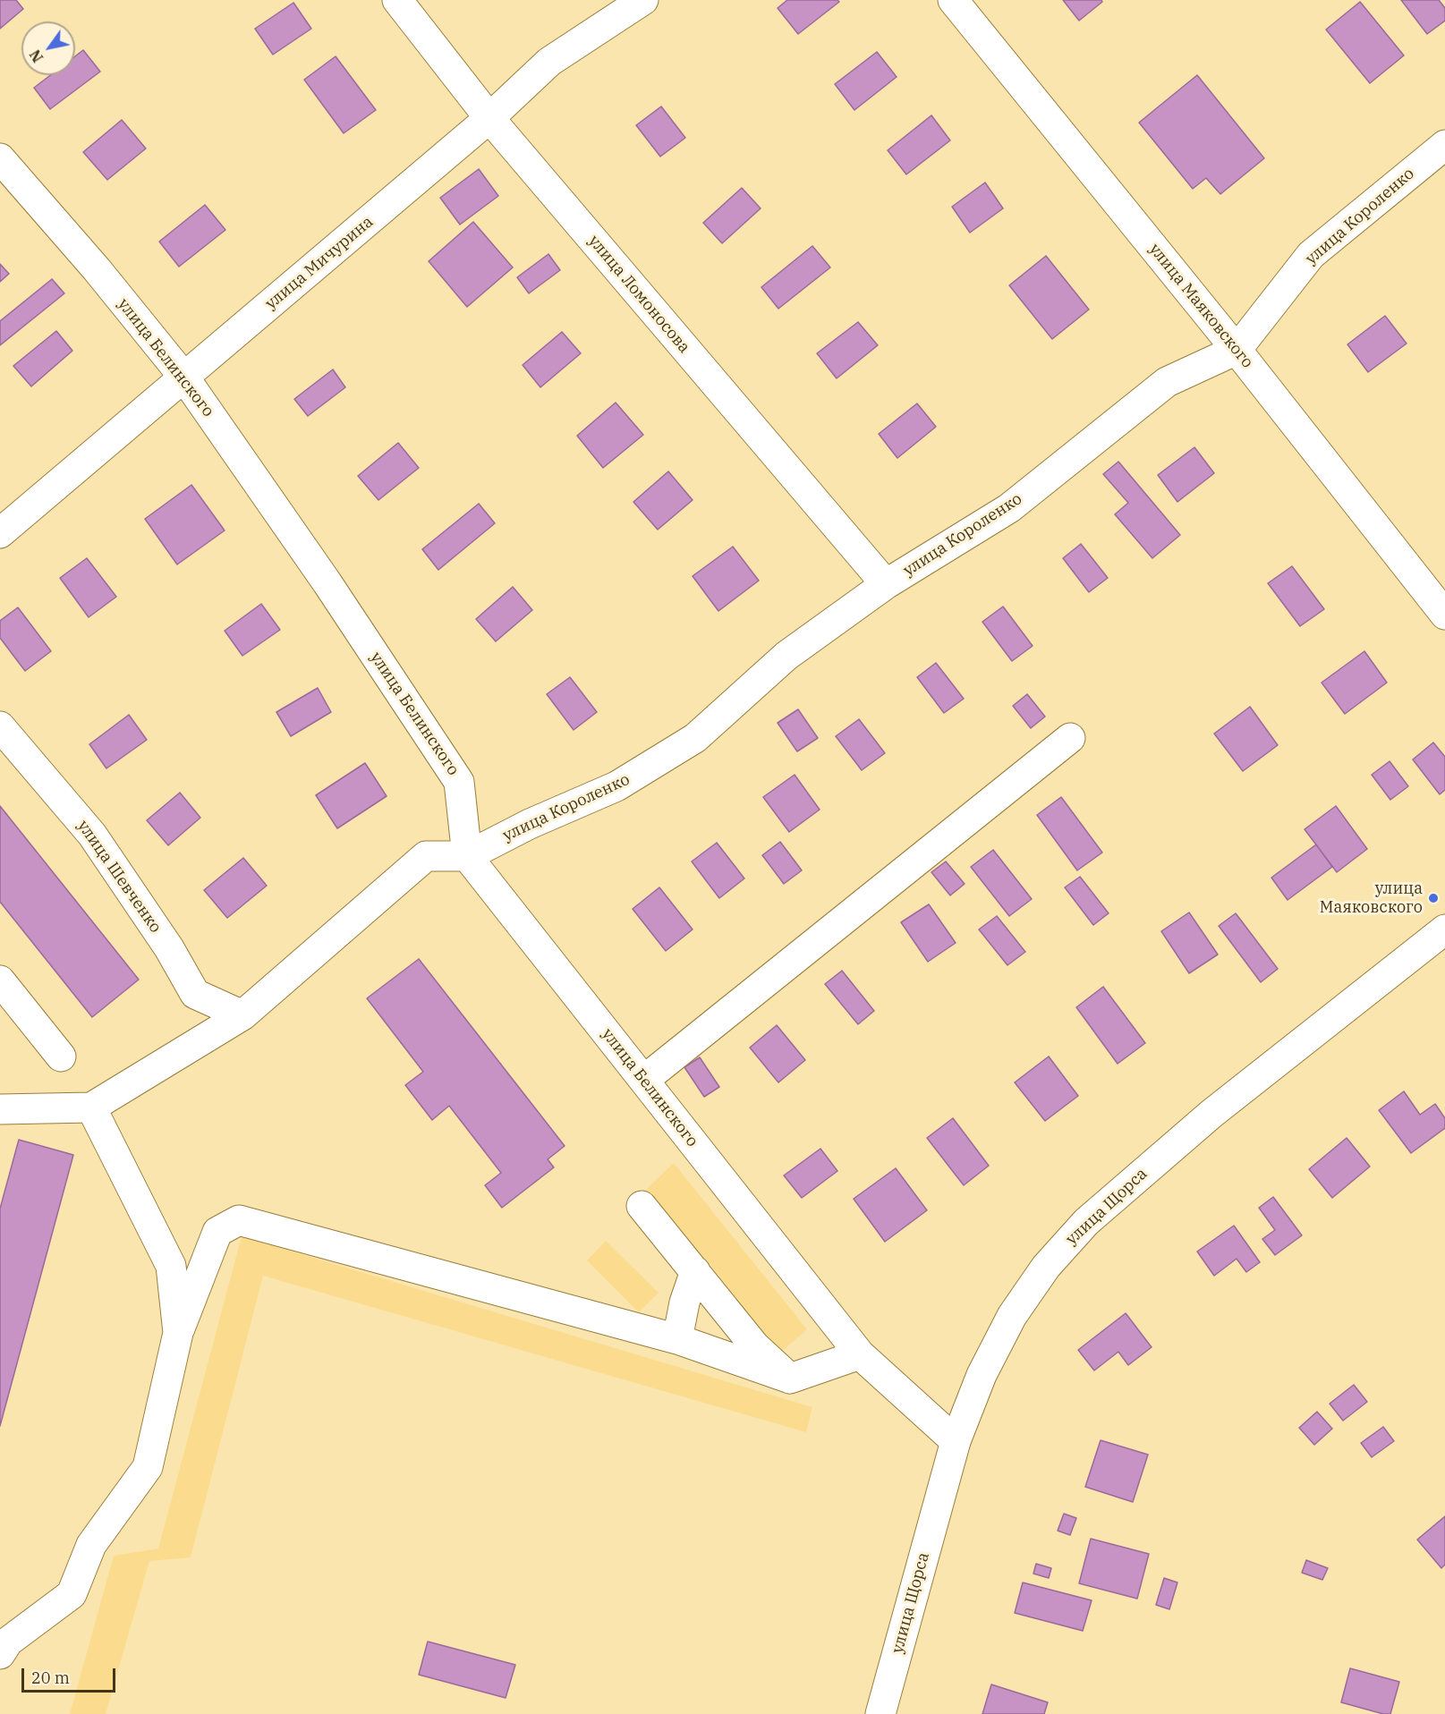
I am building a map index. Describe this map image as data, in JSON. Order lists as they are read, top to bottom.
{
  "streets": {
    "street": [
      "улица Короленко",
      "улица Мичурина",
      "улица Ломоносова",
      "улица Маяковского",
      "улица Белинского",
      "улица Шевченко",
      "улица Щорса"
    ]
  },
  "crossings": [
    ["улица Короленко", "улица Ломоносова"],
    ["улица Короленко", "улица Маяковского"],
    ["улица Короленко", "улица Белинского"],
    ["улица Мичурина", "улица Ломоносова"],
    ["улица Мичурина", "улица Белинского"],
    ["улица Белинского", "улица Щорса"]
  ],
  "places": ["улица Маяковского"],
  "scale_bar": "20 m",
  "north": "bottom left"
}
